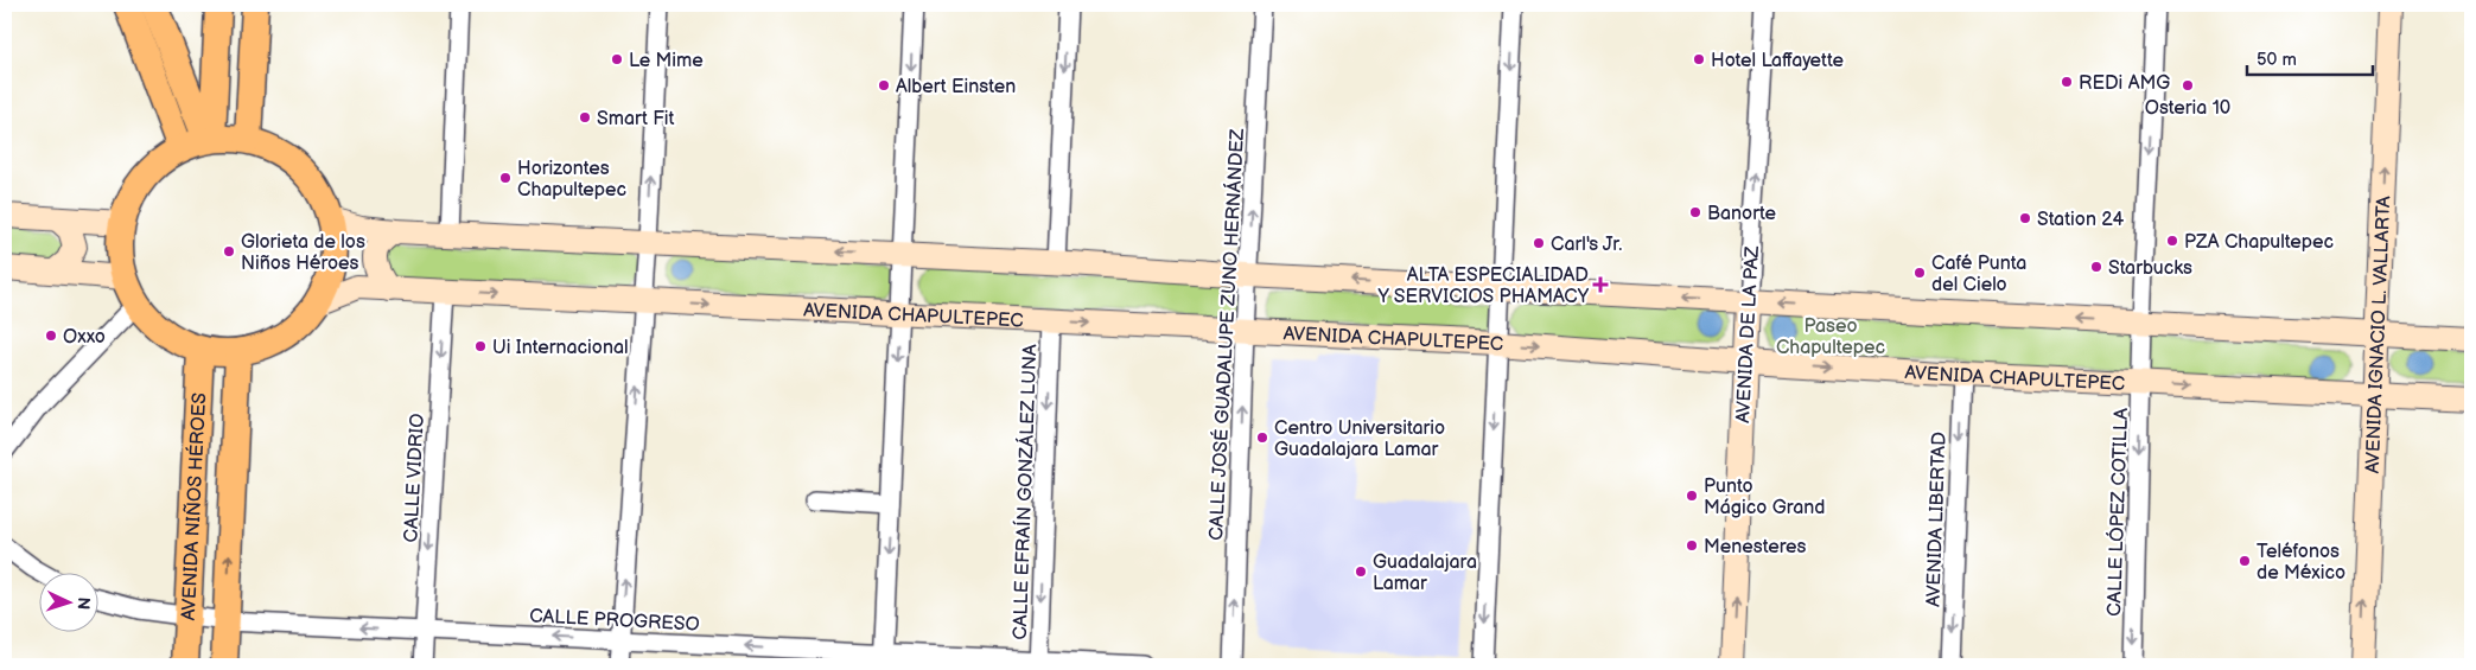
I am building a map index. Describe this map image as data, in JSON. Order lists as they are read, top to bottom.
{
  "streets": {
    "main road": ["AVENIDA NIÑOS HÉROES"],
    "street": [
      "AVENIDA CHAPULTEPEC",
      "CALLE JOSÉ GUADALUPE ZUNO HERNÁNDEZ",
      "AVENIDA DE LA PAZ",
      "AVENIDA IGNACIO L. VALLARTA",
      "CALLE VIDRIO",
      "CALLE EFRAÍN GONZÁLEZ LUNA",
      "CALLE LÓPEZ COTILLA",
      "AVENIDA LIBERTAD",
      "CALLE PROGRESO"
    ]
  },
  "crossings": [
    ["AVENIDA CHAPULTEPEC", "CALLE JOSÉ GUADALUPE ZUNO HERNÁNDEZ"],
    ["AVENIDA CHAPULTEPEC", "AVENIDA DE LA PAZ"],
    ["AVENIDA CHAPULTEPEC", "AVENIDA IGNACIO L. VALLARTA"],
    ["AVENIDA CHAPULTEPEC", "CALLE VIDRIO"],
    ["AVENIDA CHAPULTEPEC", "CALLE EFRAÍN GONZÁLEZ LUNA"],
    ["AVENIDA CHAPULTEPEC", "CALLE LÓPEZ COTILLA"],
    ["AVENIDA CHAPULTEPEC", "AVENIDA LIBERTAD"],
    ["CALLE VIDRIO", "CALLE PROGRESO"],
    ["CALLE EFRAÍN GONZÁLEZ LUNA", "CALLE PROGRESO"],
    ["AVENIDA NIÑOS HÉROES", "CALLE PROGRESO"]
  ],
  "one_way": [
    "CALLE JOSÉ GUADALUPE ZUNO HERNÁNDEZ",
    "AVENIDA DE LA PAZ",
    "AVENIDA IGNACIO L. VALLARTA",
    "CALLE VIDRIO",
    "CALLE LÓPEZ COTILLA",
    "AVENIDA LIBERTAD",
    "CALLE PROGRESO"
  ],
  "parks": ["Paseo Chapultepec"],
  "places": {
    "other": [
      "Le Mime",
      "Hotel Laffayette",
      "REDi AMG",
      "Albert Einsten",
      "Osteria 10",
      "Smart Fit",
      "Horizontes Chapultepec",
      "Banorte",
      "Station 24",
      "PZA Chapultepec",
      "Carl's Jr.",
      "Glorieta de los Niños Héroes",
      "Starbucks",
      "Café Punta del Cielo",
      "Oxxo",
      "Ui Internacional",
      "Centro Universitario Guadalajara Lamar",
      "Punto Mágico Grand",
      "Menesteres",
      "Teléfonos de México",
      "Guadalajara Lamar"
    ],
    "health": ["ALTA ESPECIALIDAD Y SERVICIOS PHAMACY"]
  },
  "scale_bar": "50 m",
  "north": "right"
}
